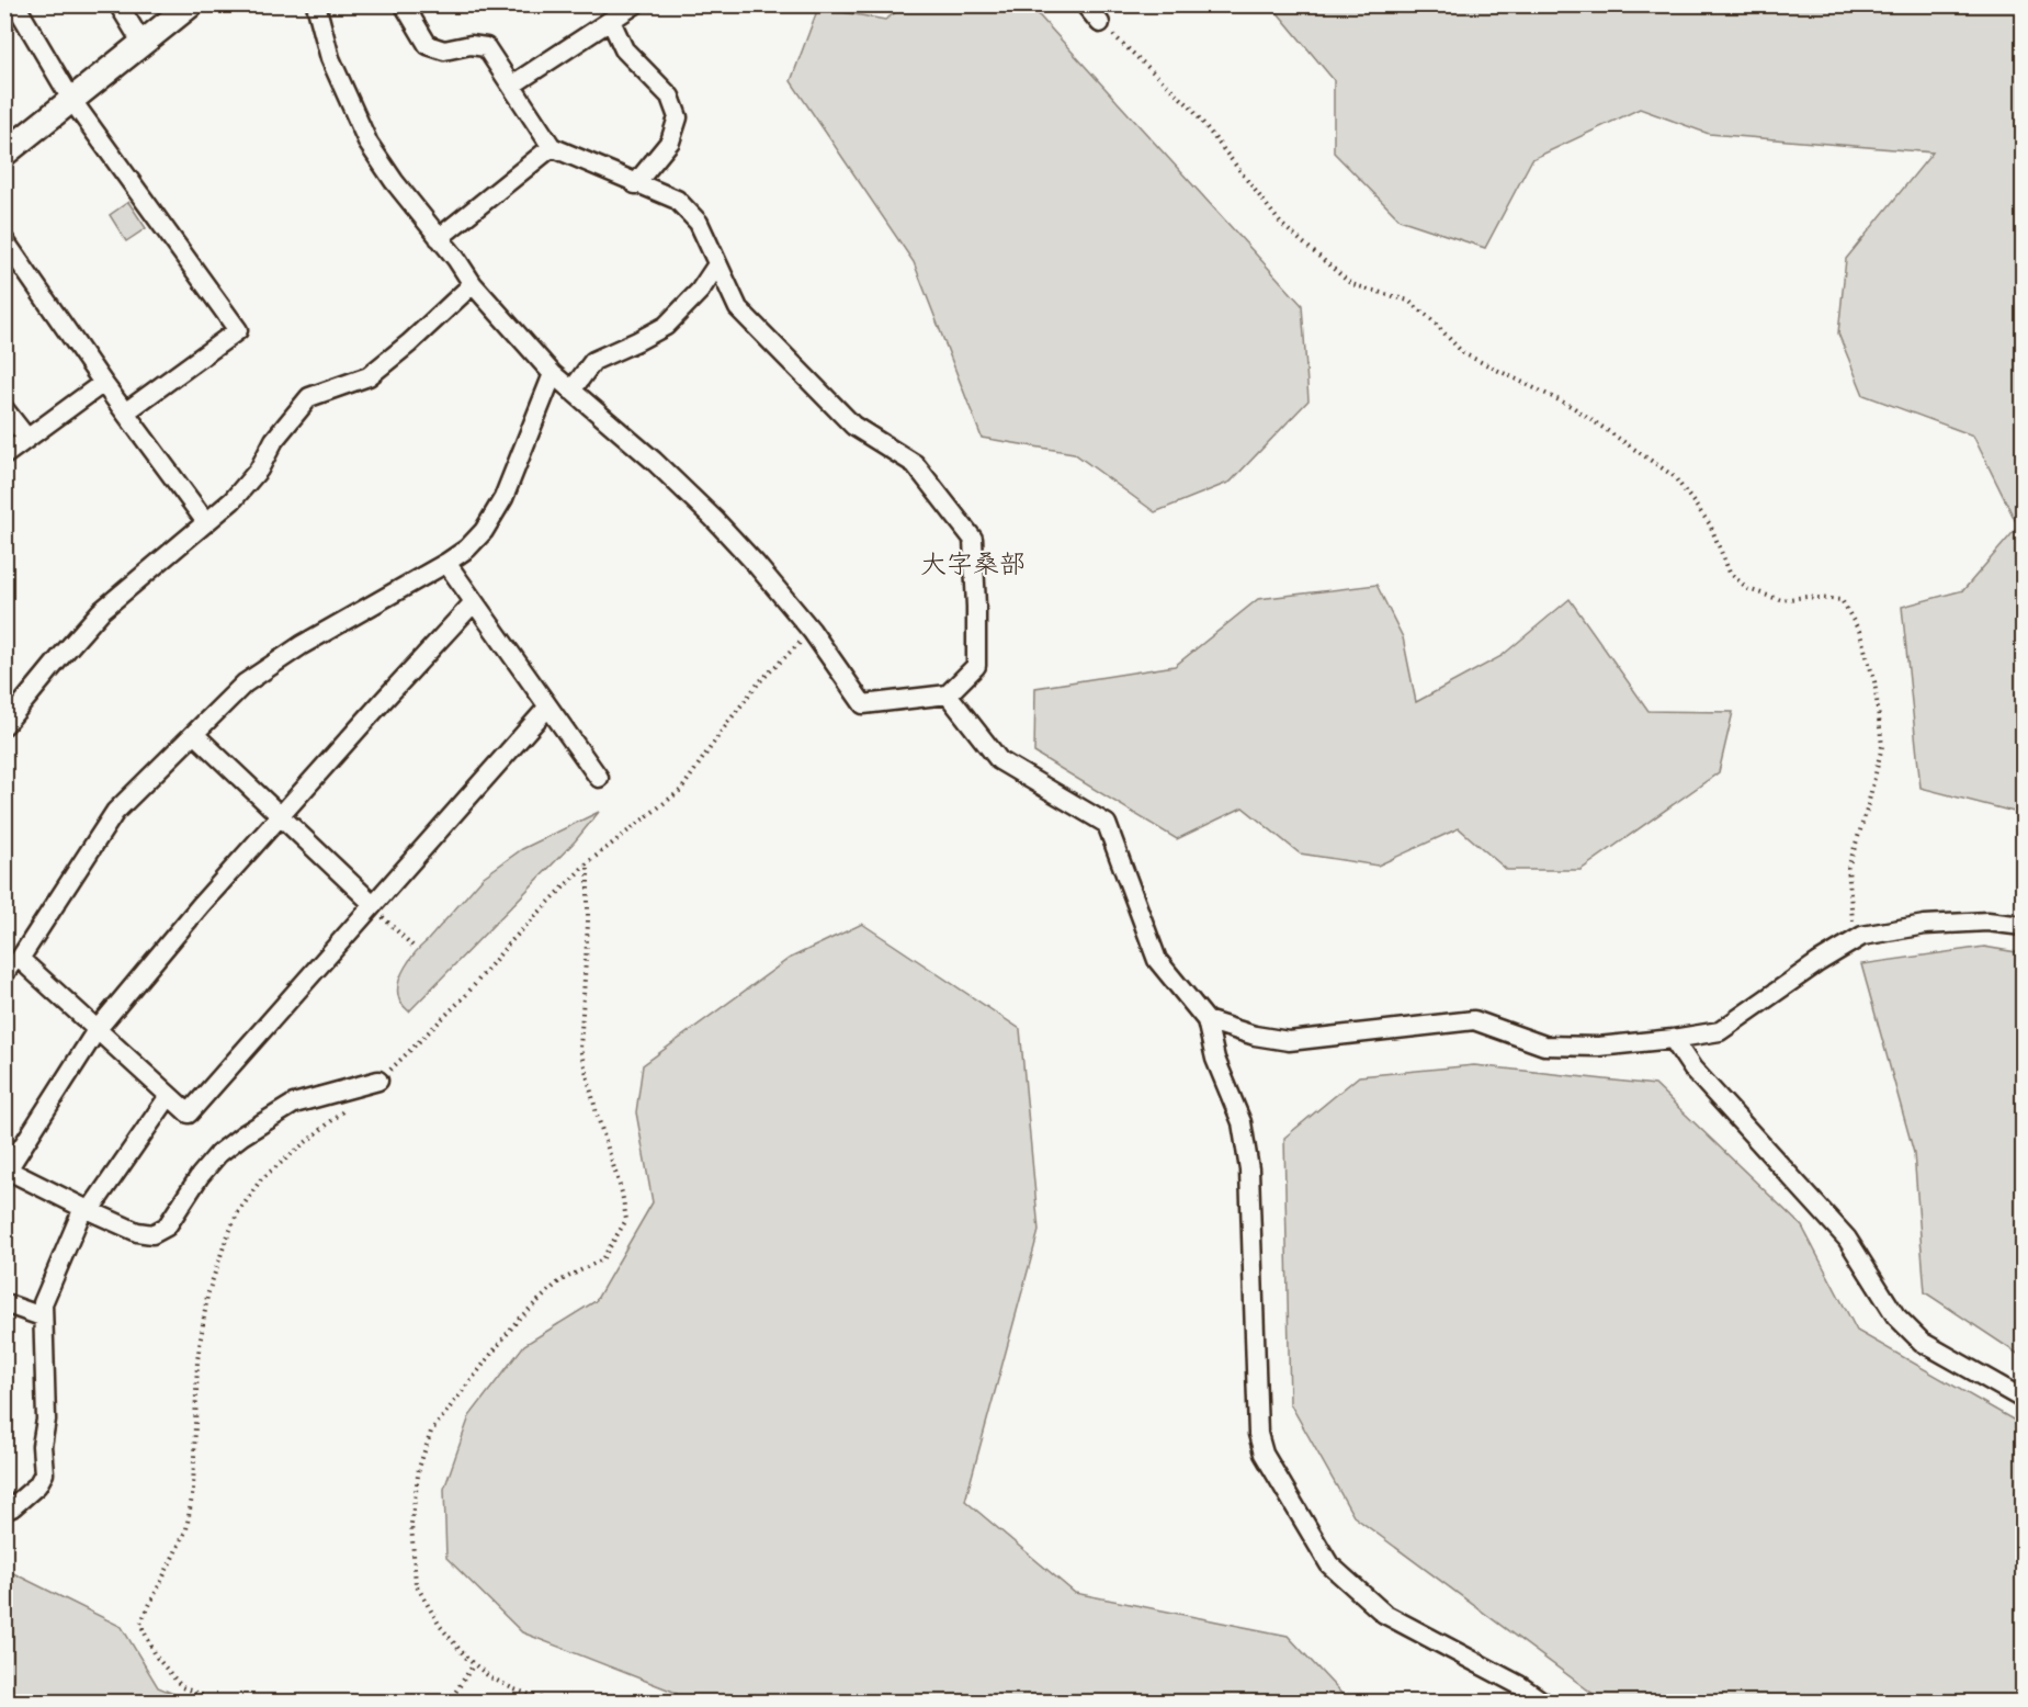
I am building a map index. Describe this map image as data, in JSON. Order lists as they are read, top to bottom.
{
  "districts": ["大字桑部"]
}
